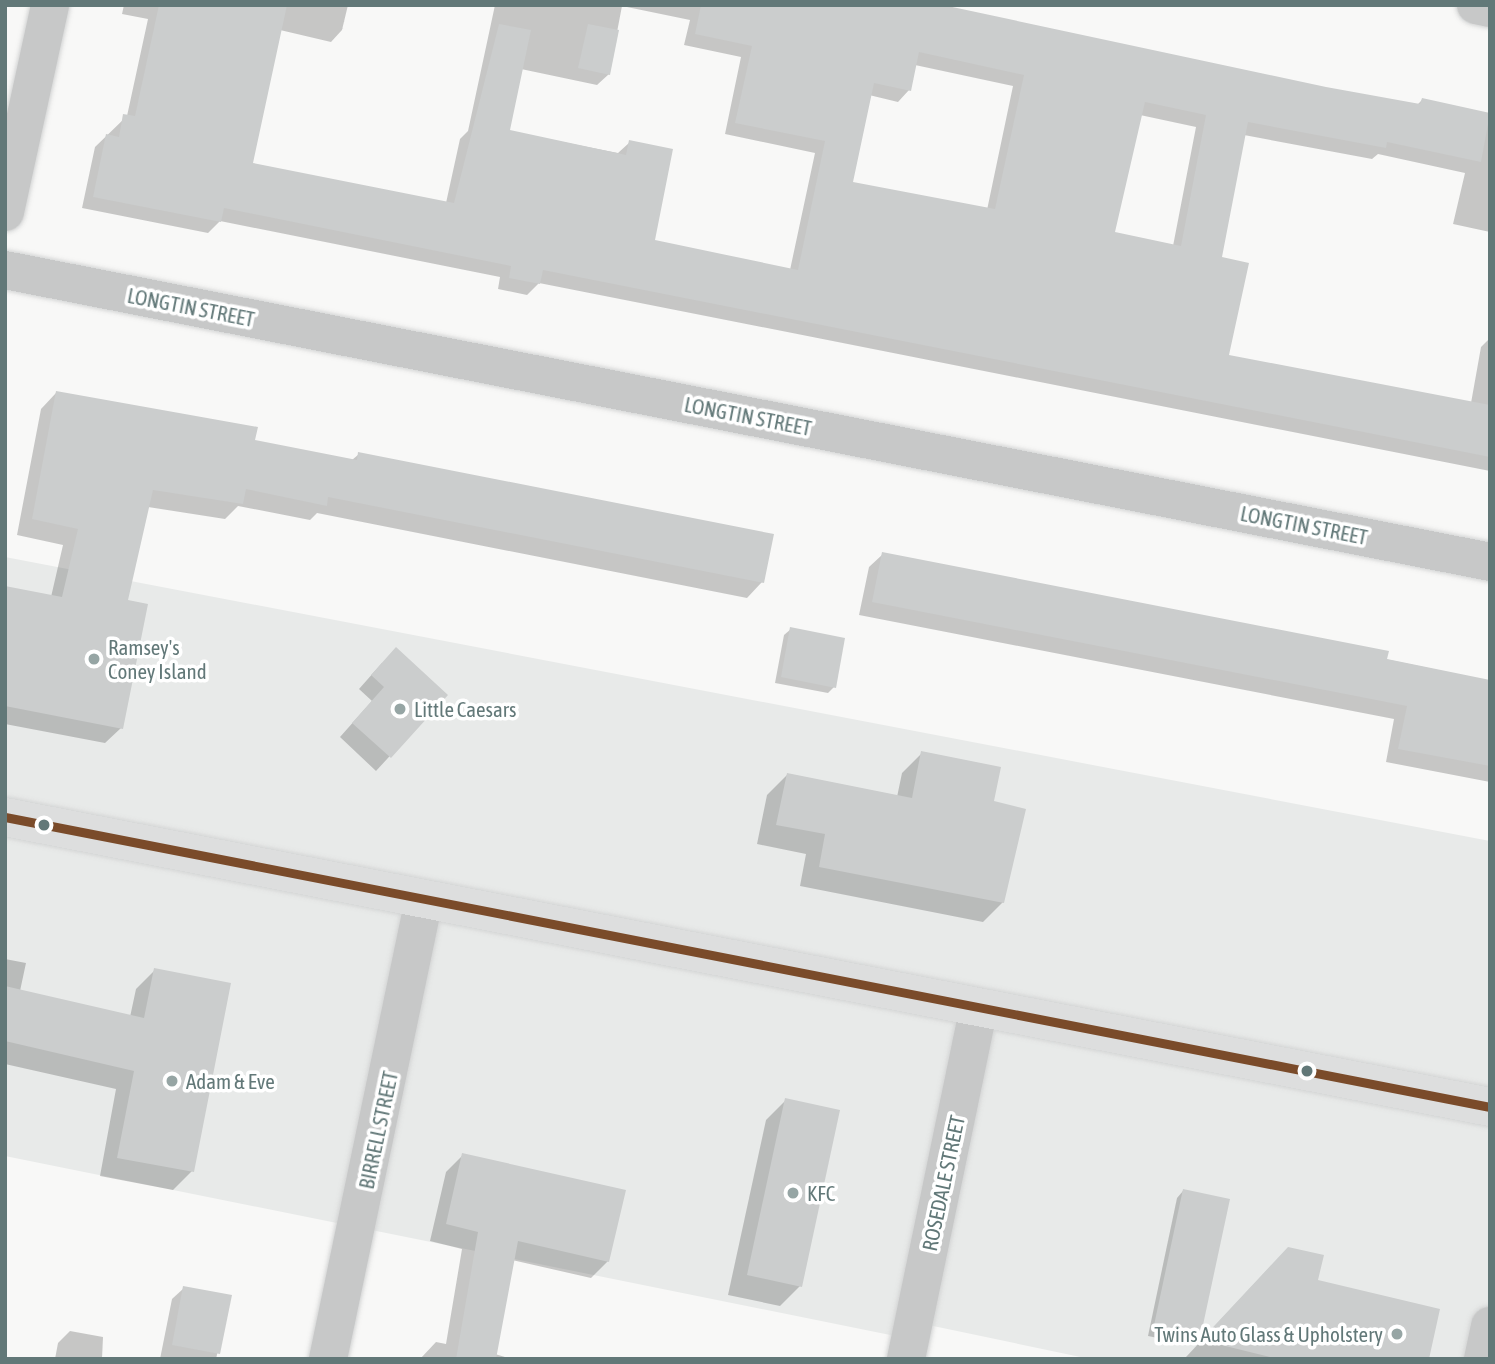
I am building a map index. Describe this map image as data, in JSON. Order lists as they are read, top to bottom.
{
  "streets": {
    "street": ["LONGTIN STREET", "BIRRELL STREET", "ROSEDALE STREET"]
  },
  "places": [
    "Ramsey's Coney Island",
    "Little Caesars",
    "Adam & Eve",
    "KFC",
    "Twins Auto Glass & Upholstery"
  ]
}
